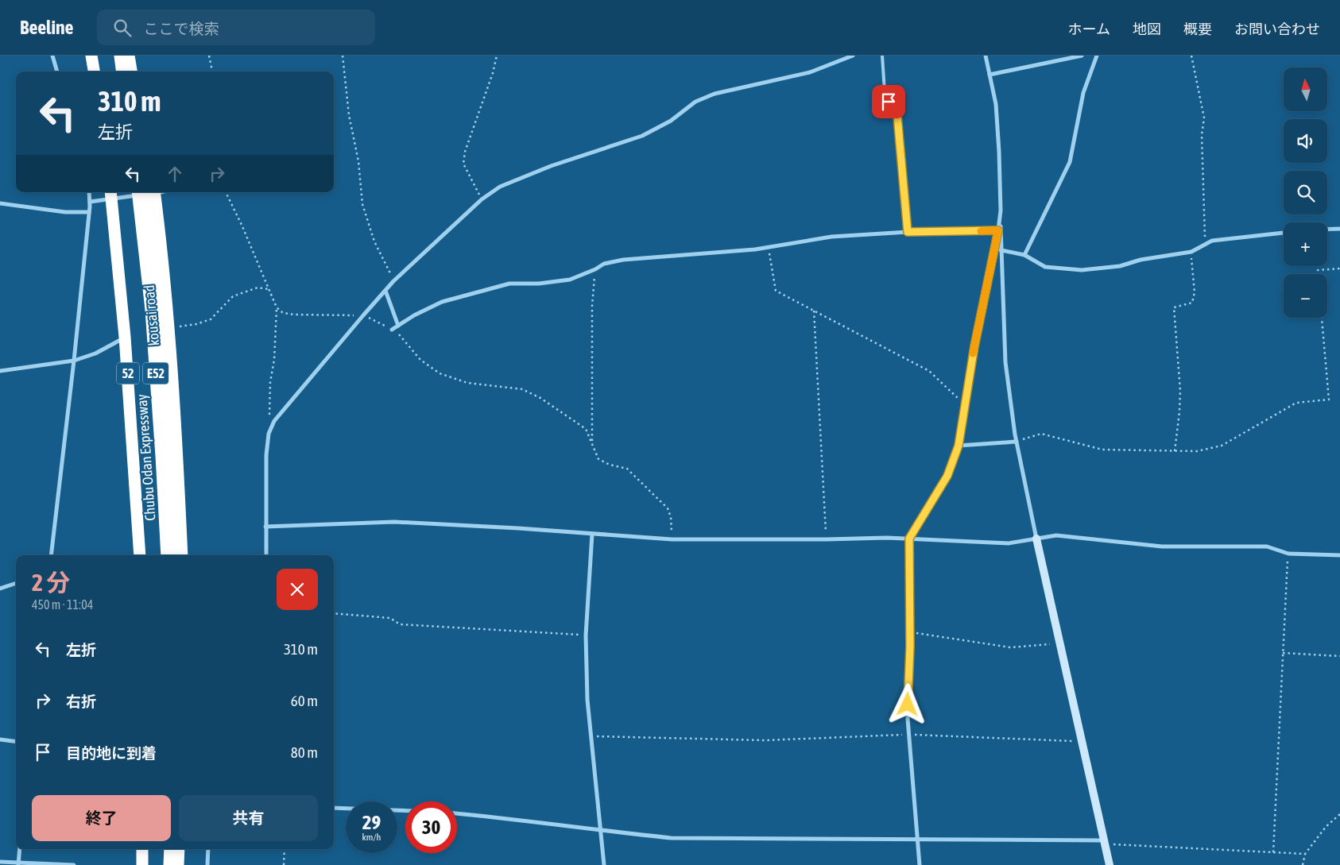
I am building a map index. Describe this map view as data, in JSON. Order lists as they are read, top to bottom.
{
  "streets": {
    "highway": [
      "kousai road",
      "52",
      "E52",
      "Chubu Odan Expressway"
    ]
  },
  "north": "top",
  "page": {
    "header": "Beeline",
    "search": "ここで検索",
    "nav": [
      "ホーム",
      "地図",
      "概要",
      "お問い合わせ"
    ],
    "map_buttons": ["+", "−"],
    "turn": ["310 m", "左折"],
    "heading": ["2 分", "450 m · 11:04"],
    "list": [
      {
        "name": "左折",
        "value": "310 m"
      },
      {
        "name": "右折",
        "value": "60 m"
      },
      {
        "name": "目的地に到着",
        "value": "80 m"
      }
    ],
    "buttons": ["終了", "共有"],
    "speed": "29 km/h",
    "limit": "30"
  }
}
